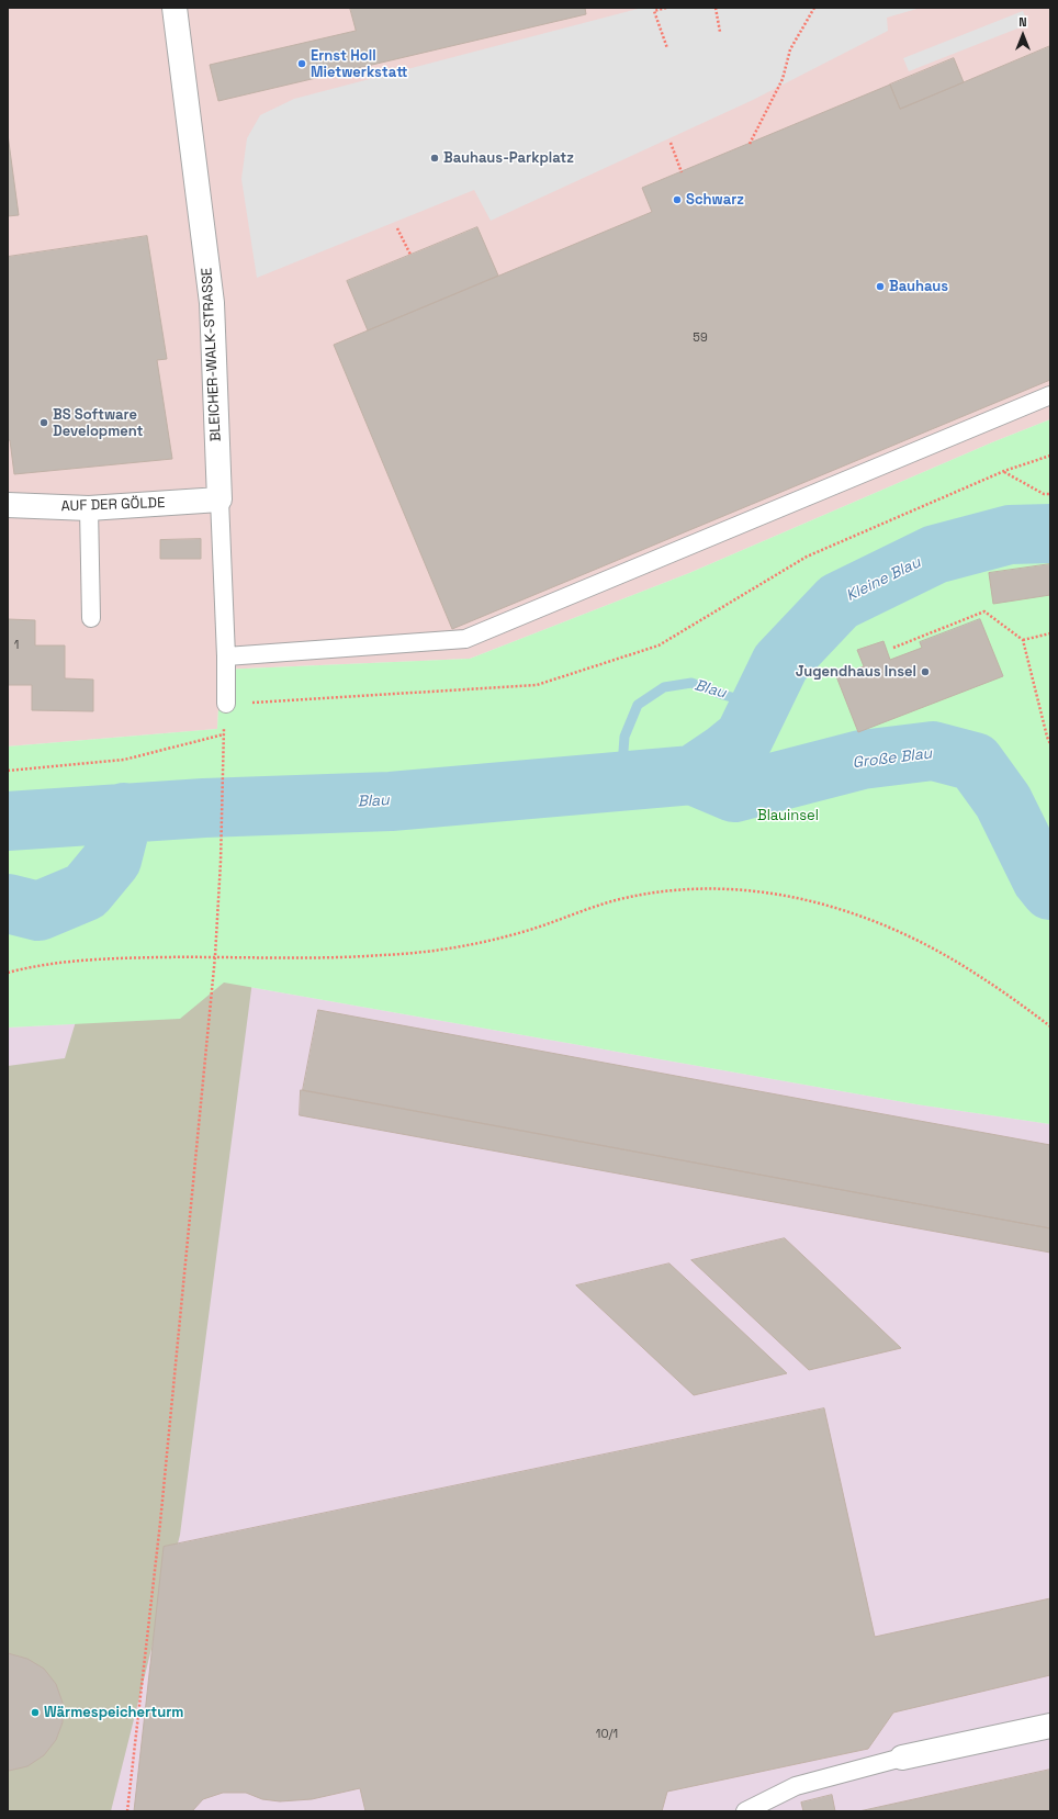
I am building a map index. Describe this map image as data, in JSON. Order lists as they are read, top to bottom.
{
  "streets": {
    "street": ["BLEICHER-WALK-STRASSE", "AUF DER GÖLDE"]
  },
  "crossings": [
    ["BLEICHER-WALK-STRASSE", "AUF DER GÖLDE"]
  ],
  "water": ["Kleine Blau", "Blau", "Große Blau"],
  "parks": ["Blauinsel"],
  "places": [
    "Ernst Holl Mietwerkstatt",
    "Bauhaus-Parkplatz",
    "Schwarz",
    "Bauhaus",
    "BS Software Development",
    "Jugendhaus Insel",
    "Wärmespeicherturm"
  ],
  "house_numbers": ["59", "1", "10/1"],
  "north": "top"
}
